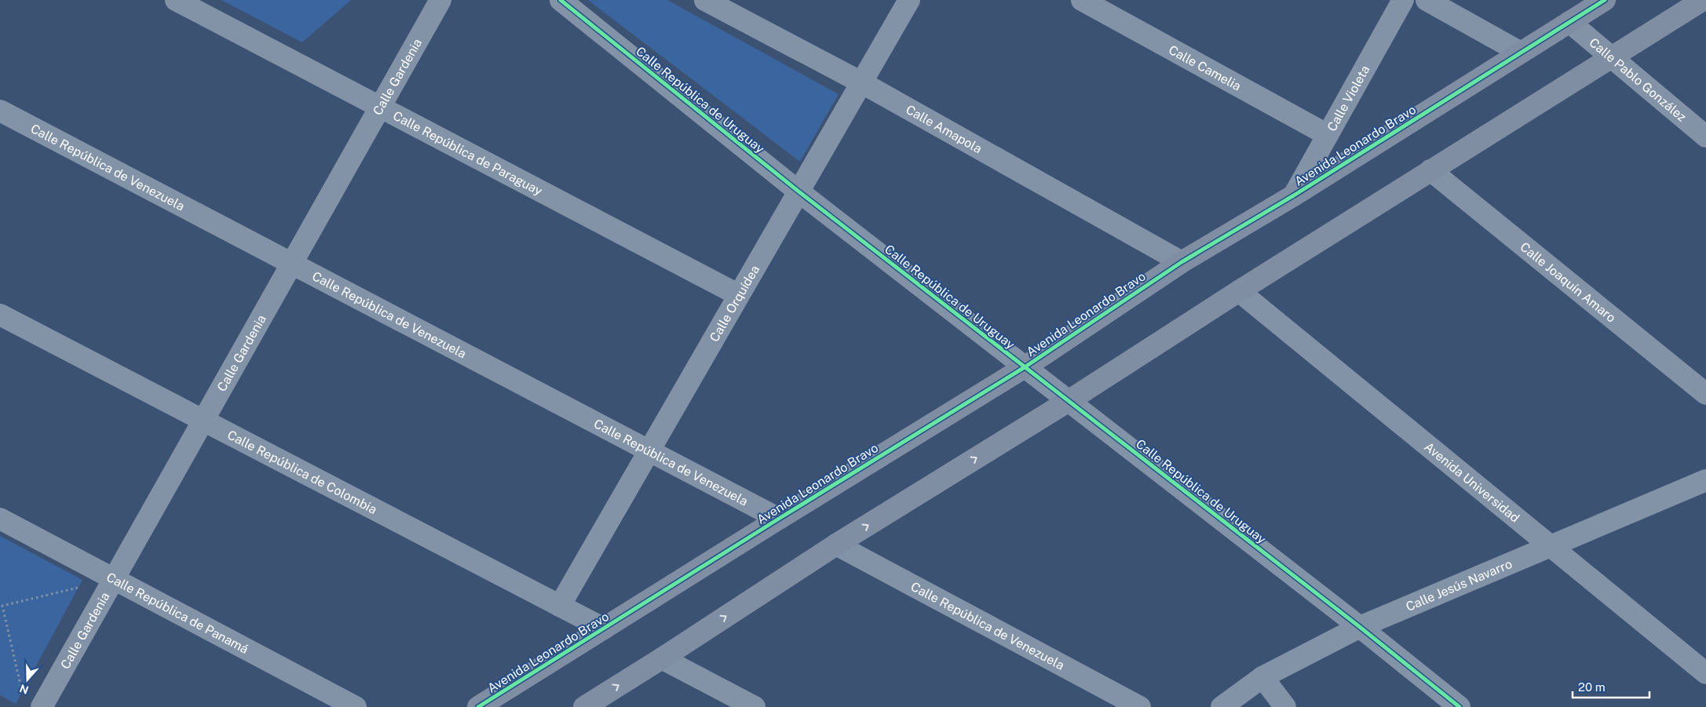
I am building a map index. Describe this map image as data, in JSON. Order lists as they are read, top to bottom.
{
  "streets": {
    "street": [
      "Calle Camelia",
      "Calle Gardenia",
      "Calle Pablo González",
      "Calle Violeta",
      "Calle República de Uruguay",
      "Calle Amapola",
      "Avenida Leonardo Bravo",
      "Calle República de Paraguay",
      "Calle República de Venezuela",
      "Calle Joaquín Amaro",
      "Calle Orquídea",
      "Calle República de Colombia",
      "Avenida Universidad",
      "Calle Jesús Navarro",
      "Calle República de Panamá"
    ]
  },
  "crossings": [
    ["Calle Camelia", "Calle Violeta"],
    ["Calle Gardenia", "Calle República de Paraguay"],
    ["Calle Gardenia", "Calle República de Venezuela"],
    ["Calle Gardenia", "Calle República de Colombia"],
    ["Calle Gardenia", "Calle República de Panamá"],
    ["Calle Pablo González", "Avenida Leonardo Bravo"],
    ["Calle Violeta", "Avenida Leonardo Bravo"],
    ["Calle República de Uruguay", "Avenida Leonardo Bravo"],
    ["Calle República de Uruguay", "Calle Orquídea"],
    ["Calle República de Uruguay", "Calle Jesús Navarro"],
    ["Calle Amapola", "Avenida Leonardo Bravo"],
    ["Calle Amapola", "Calle Orquídea"],
    ["Avenida Leonardo Bravo", "Calle República de Venezuela"],
    ["Avenida Leonardo Bravo", "Calle República de Colombia"],
    ["Calle República de Paraguay", "Calle Orquídea"],
    ["Calle República de Venezuela", "Calle Orquídea"],
    ["Calle Orquídea", "Calle República de Colombia"],
    ["Avenida Universidad", "Calle Jesús Navarro"]
  ],
  "scale_bar": "20 m",
  "north": "bottom"
}
